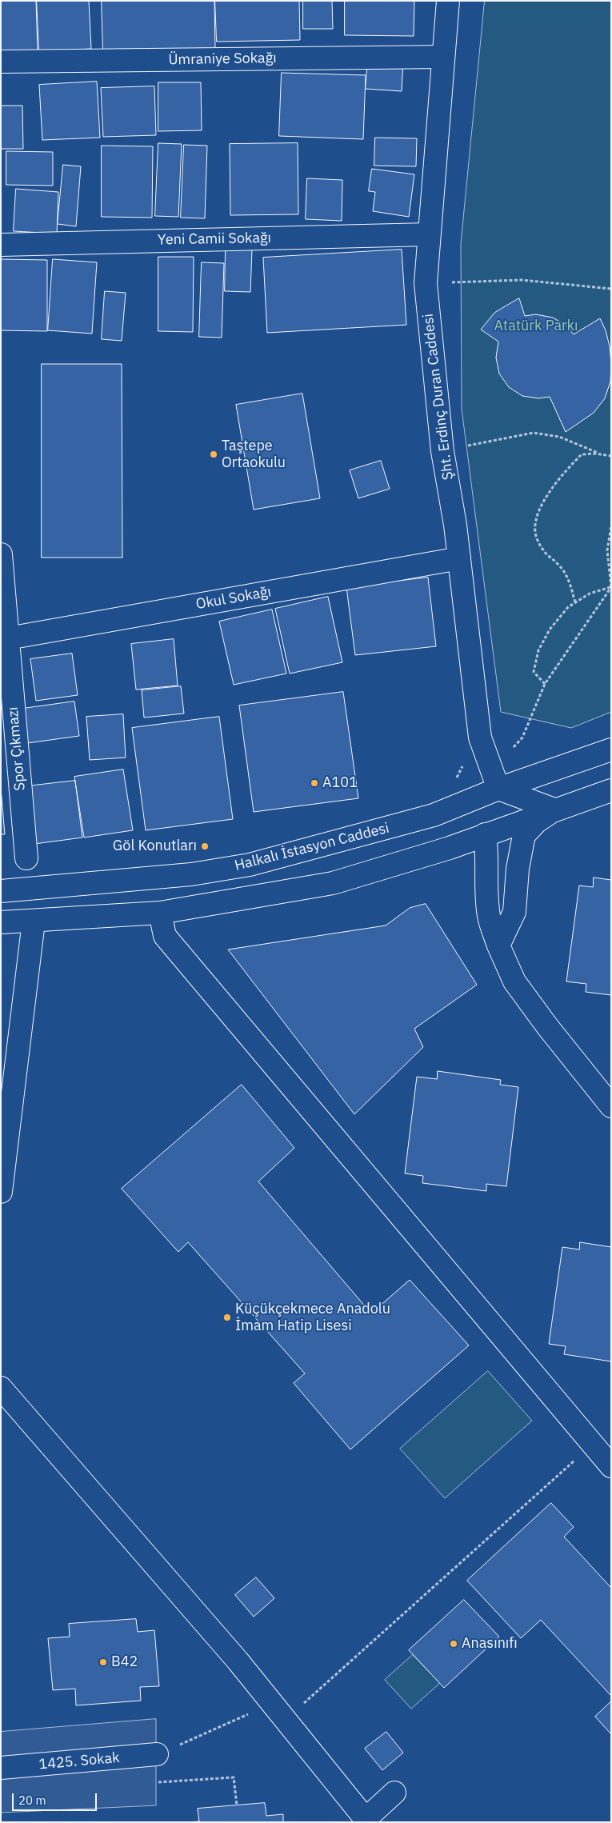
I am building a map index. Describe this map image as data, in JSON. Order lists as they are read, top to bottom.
{
  "streets": {
    "street": [
      "Ümraniye Sokağı",
      "Yeni Camii Sokağı",
      "Şht. Erdinç Duran Caddesi",
      "Okul Sokağı",
      "Spor Çıkmazı",
      "Halkalı İstasyon Caddesi",
      "1425. Sokak"
    ]
  },
  "crossings": [
    ["Ümraniye Sokağı", "Şht. Erdinç Duran Caddesi"],
    ["Yeni Camii Sokağı", "Şht. Erdinç Duran Caddesi"],
    ["Şht. Erdinç Duran Caddesi", "Okul Sokağı"],
    ["Şht. Erdinç Duran Caddesi", "Halkalı İstasyon Caddesi"],
    ["Okul Sokağı", "Spor Çıkmazı"]
  ],
  "parks": ["Atatürk Parkı"],
  "places": [
    "Taştepe Ortaokulu",
    "A101",
    "Göl Konutları",
    "Küçükçekmece Anadolu İmam Hatip Lisesi",
    "Anasınıfı",
    "B42"
  ],
  "scale_bar": "20 m"
}
